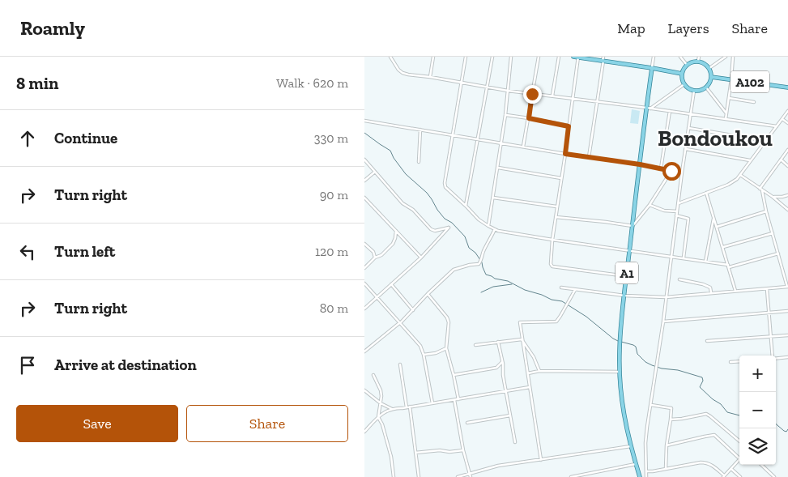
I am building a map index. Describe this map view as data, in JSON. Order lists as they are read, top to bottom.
{
  "streets": {
    "main road": ["A102", "A1"]
  },
  "districts": ["Bondoukou"],
  "page": {
    "header": "Roamly",
    "nav": ["Map", "Layers", "Share"],
    "heading": ["8 min", "Walk · 620 m"],
    "list": [
      ["Continue", "330 m"],
      ["Turn right", "90 m"],
      ["Turn left", "120 m"],
      ["Turn right", "80 m"],
      "Arrive at destination"
    ],
    "map_buttons": ["+", "−"],
    "buttons": ["Save", "Share"]
  }
}
